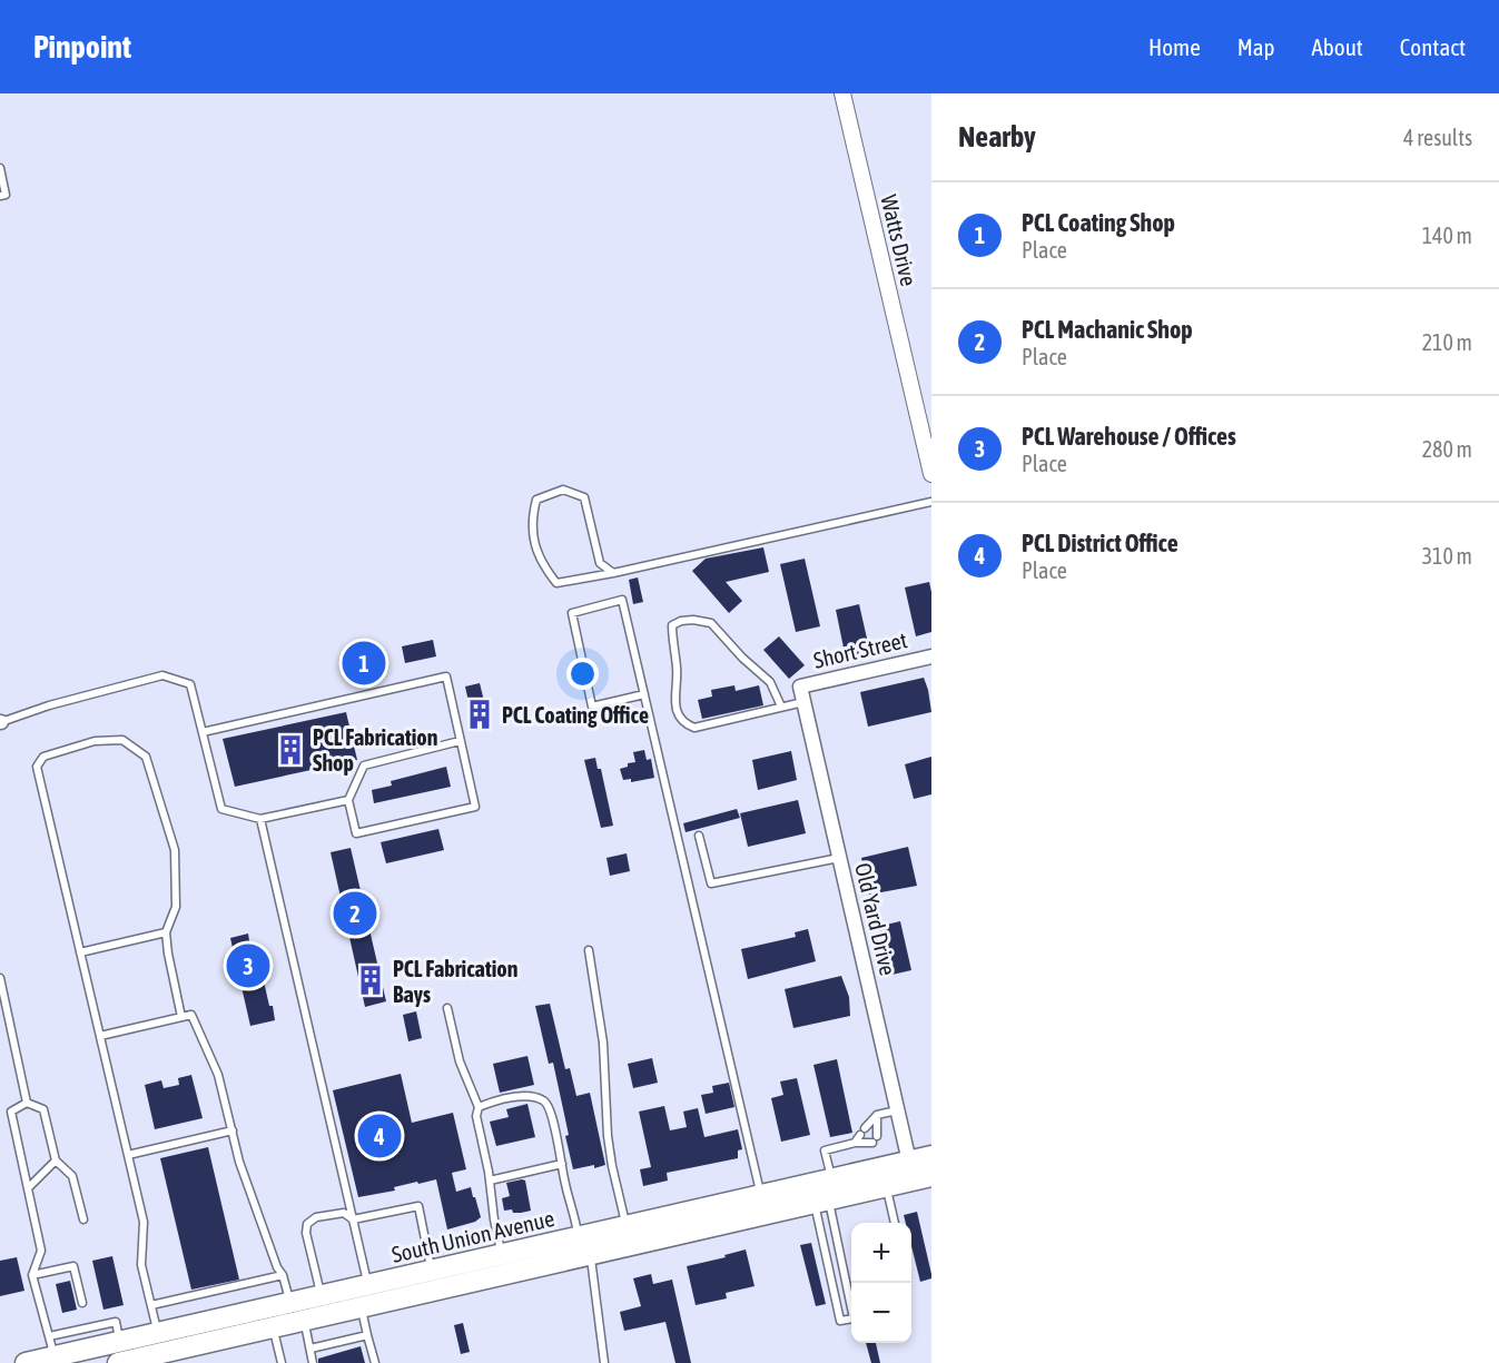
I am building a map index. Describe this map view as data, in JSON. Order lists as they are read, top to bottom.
{
  "streets": {
    "main road": ["South Union Avenue"],
    "street": ["Watts Drive", "Short Street", "Old Yard Drive"]
  },
  "crossings": [
    ["Short Street", "Old Yard Drive"],
    ["Old Yard Drive", "South Union Avenue"]
  ],
  "places": {
    "building": ["PCL Coating Office", "PCL Fabrication Shop", "PCL Fabrication Bays"]
  },
  "page": {
    "header": "Pinpoint",
    "nav": [
      "Home",
      "Map",
      "About",
      "Contact"
    ],
    "heading": ["Nearby", "4 results"],
    "list": [
      {
        "mark": "1",
        "name": "PCL Coating Shop",
        "note": "Place",
        "value": "140 m"
      },
      {
        "mark": "2",
        "name": "PCL Machanic Shop",
        "note": "Place",
        "value": "210 m"
      },
      {
        "mark": "3",
        "name": "PCL Warehouse / Offices",
        "note": "Place",
        "value": "280 m"
      },
      {
        "mark": "4",
        "name": "PCL District Office",
        "note": "Place",
        "value": "310 m"
      }
    ],
    "pins": [
      "1",
      "2",
      "3",
      "4"
    ],
    "map_buttons": ["+", "−"]
  }
}
